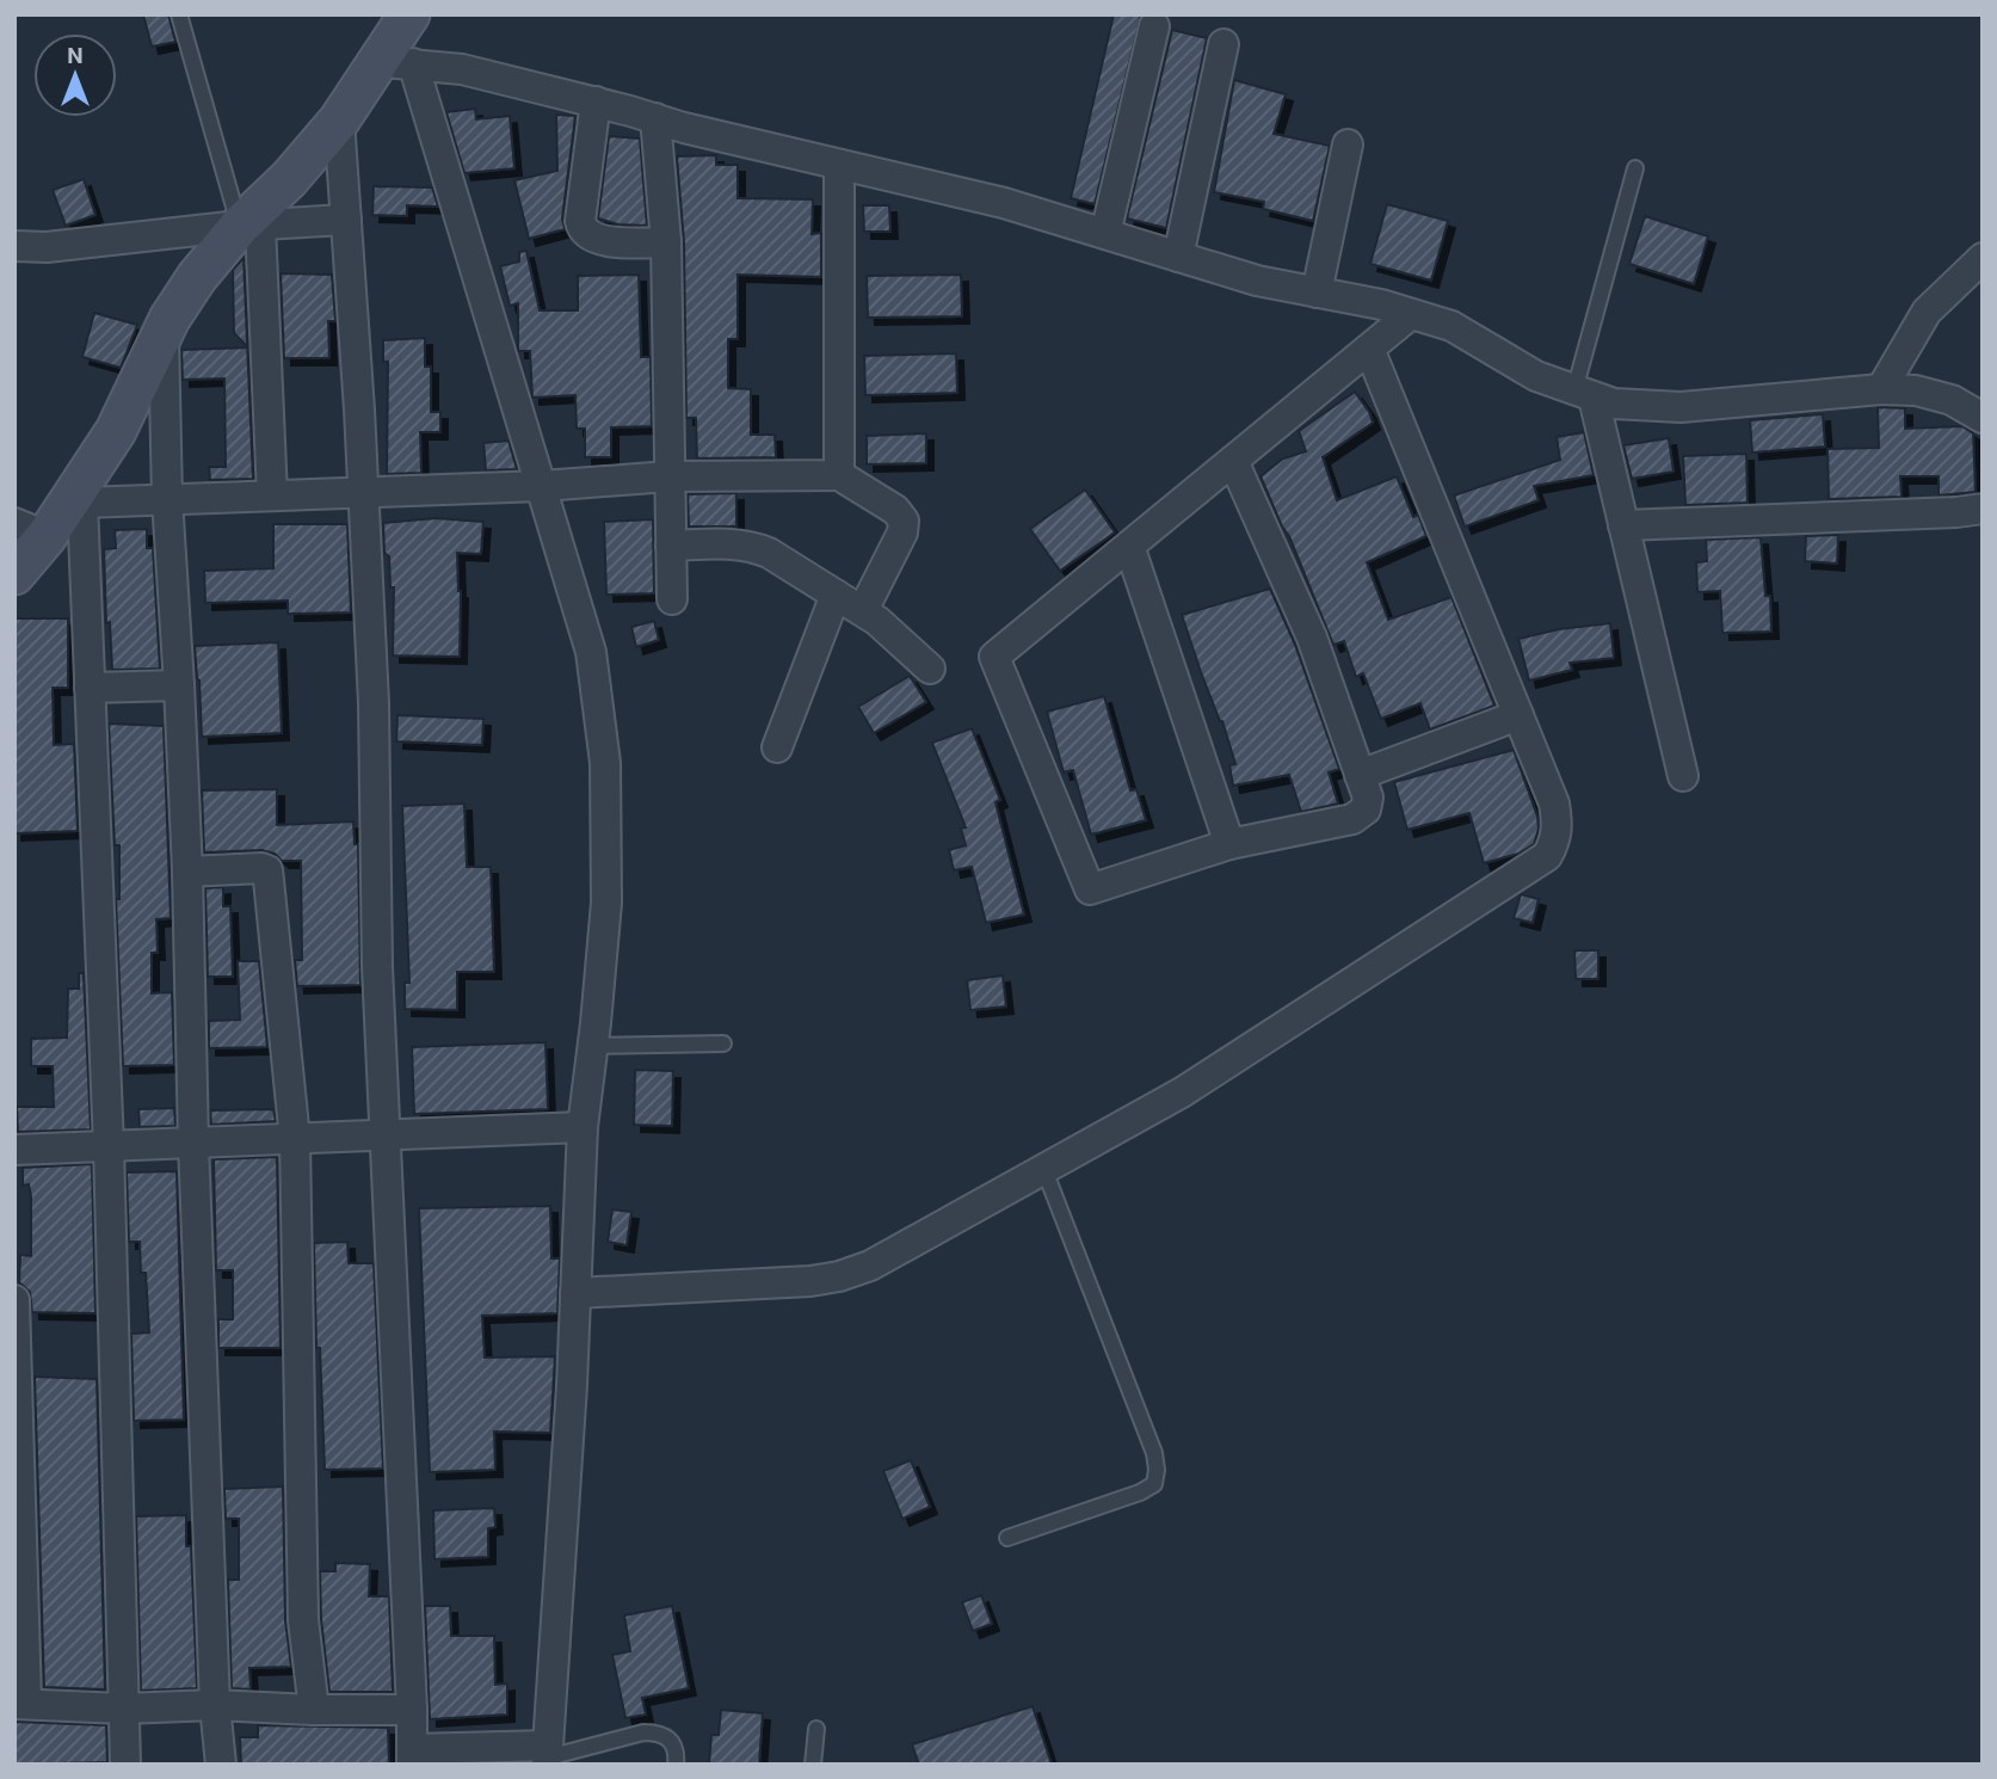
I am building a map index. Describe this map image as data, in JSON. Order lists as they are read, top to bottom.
{
  "north": "top"
}
